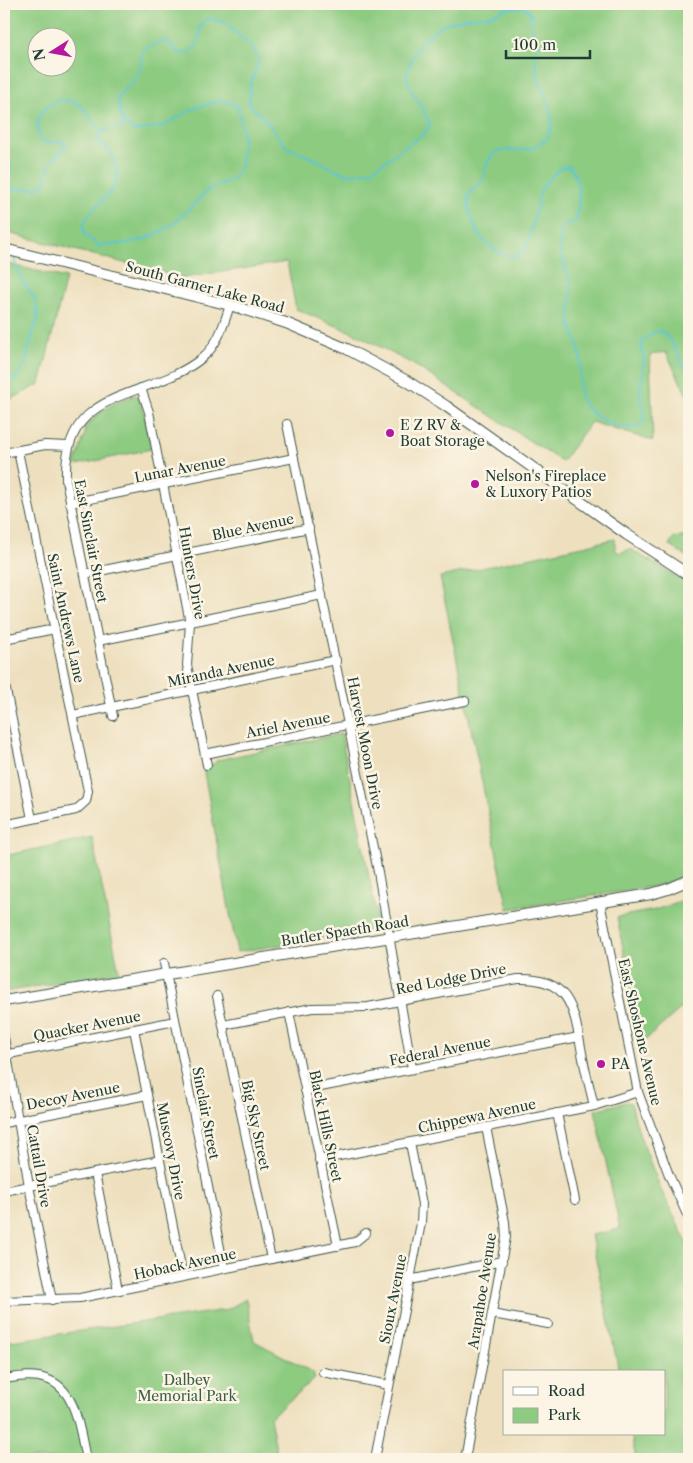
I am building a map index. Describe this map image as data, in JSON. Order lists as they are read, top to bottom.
{
  "streets": {
    "main road": ["South Garner Lake Road", "Butler Spaeth Road"],
    "street": [
      "Lunar Avenue",
      "Blue Avenue",
      "East Sinclair Street",
      "Hunters Drive",
      "Saint Andrews Lane",
      "Miranda Avenue",
      "Ariel Avenue",
      "Harvest Moon Drive",
      "Red Lodge Drive",
      "Quacker Avenue",
      "East Shoshone Avenue",
      "Federal Avenue",
      "Decoy Avenue",
      "Sinclair Street",
      "Chippewa Avenue",
      "Big Sky Street",
      "Black Hills Street",
      "Muscovy Drive",
      "Cattail Drive",
      "Hoback Avenue",
      "Arapahoe Avenue",
      "Sioux Avenue"
    ]
  },
  "crossings": [
    ["South Garner Lake Road", "East Sinclair Street"],
    ["Lunar Avenue", "East Sinclair Street"],
    ["Lunar Avenue", "Hunters Drive"],
    ["Lunar Avenue", "Harvest Moon Drive"],
    ["Blue Avenue", "East Sinclair Street"],
    ["Blue Avenue", "Hunters Drive"],
    ["Blue Avenue", "Harvest Moon Drive"],
    ["East Sinclair Street", "Hunters Drive"],
    ["East Sinclair Street", "Miranda Avenue"],
    ["Hunters Drive", "Miranda Avenue"],
    ["Hunters Drive", "Ariel Avenue"],
    ["Saint Andrews Lane", "Miranda Avenue"],
    ["Miranda Avenue", "Harvest Moon Drive"],
    ["Ariel Avenue", "Harvest Moon Drive"],
    ["Harvest Moon Drive", "Butler Spaeth Road"],
    ["Harvest Moon Drive", "Red Lodge Drive"],
    ["Harvest Moon Drive", "Federal Avenue"],
    ["Butler Spaeth Road", "East Shoshone Avenue"],
    ["Butler Spaeth Road", "Sinclair Street"],
    ["Red Lodge Drive", "Federal Avenue"],
    ["Red Lodge Drive", "Chippewa Avenue"],
    ["Red Lodge Drive", "Big Sky Street"],
    ["Red Lodge Drive", "Black Hills Street"],
    ["Quacker Avenue", "Sinclair Street"],
    ["Quacker Avenue", "Muscovy Drive"],
    ["Quacker Avenue", "Cattail Drive"],
    ["East Shoshone Avenue", "Chippewa Avenue"],
    ["Federal Avenue", "Black Hills Street"],
    ["Decoy Avenue", "Muscovy Drive"],
    ["Decoy Avenue", "Cattail Drive"],
    ["Sinclair Street", "Hoback Avenue"],
    ["Chippewa Avenue", "Black Hills Street"],
    ["Chippewa Avenue", "Arapahoe Avenue"],
    ["Chippewa Avenue", "Sioux Avenue"],
    ["Big Sky Street", "Hoback Avenue"],
    ["Black Hills Street", "Hoback Avenue"],
    ["Muscovy Drive", "Hoback Avenue"],
    ["Cattail Drive", "Hoback Avenue"]
  ],
  "parks": ["Dalbey Memorial Park"],
  "places": ["E Z RV & Boat Storage", "Nelson's Fireplace & Luxory Patios", "PA"],
  "legend": ["Road", "Park"],
  "scale_bar": "100 m",
  "north": "left"
}
